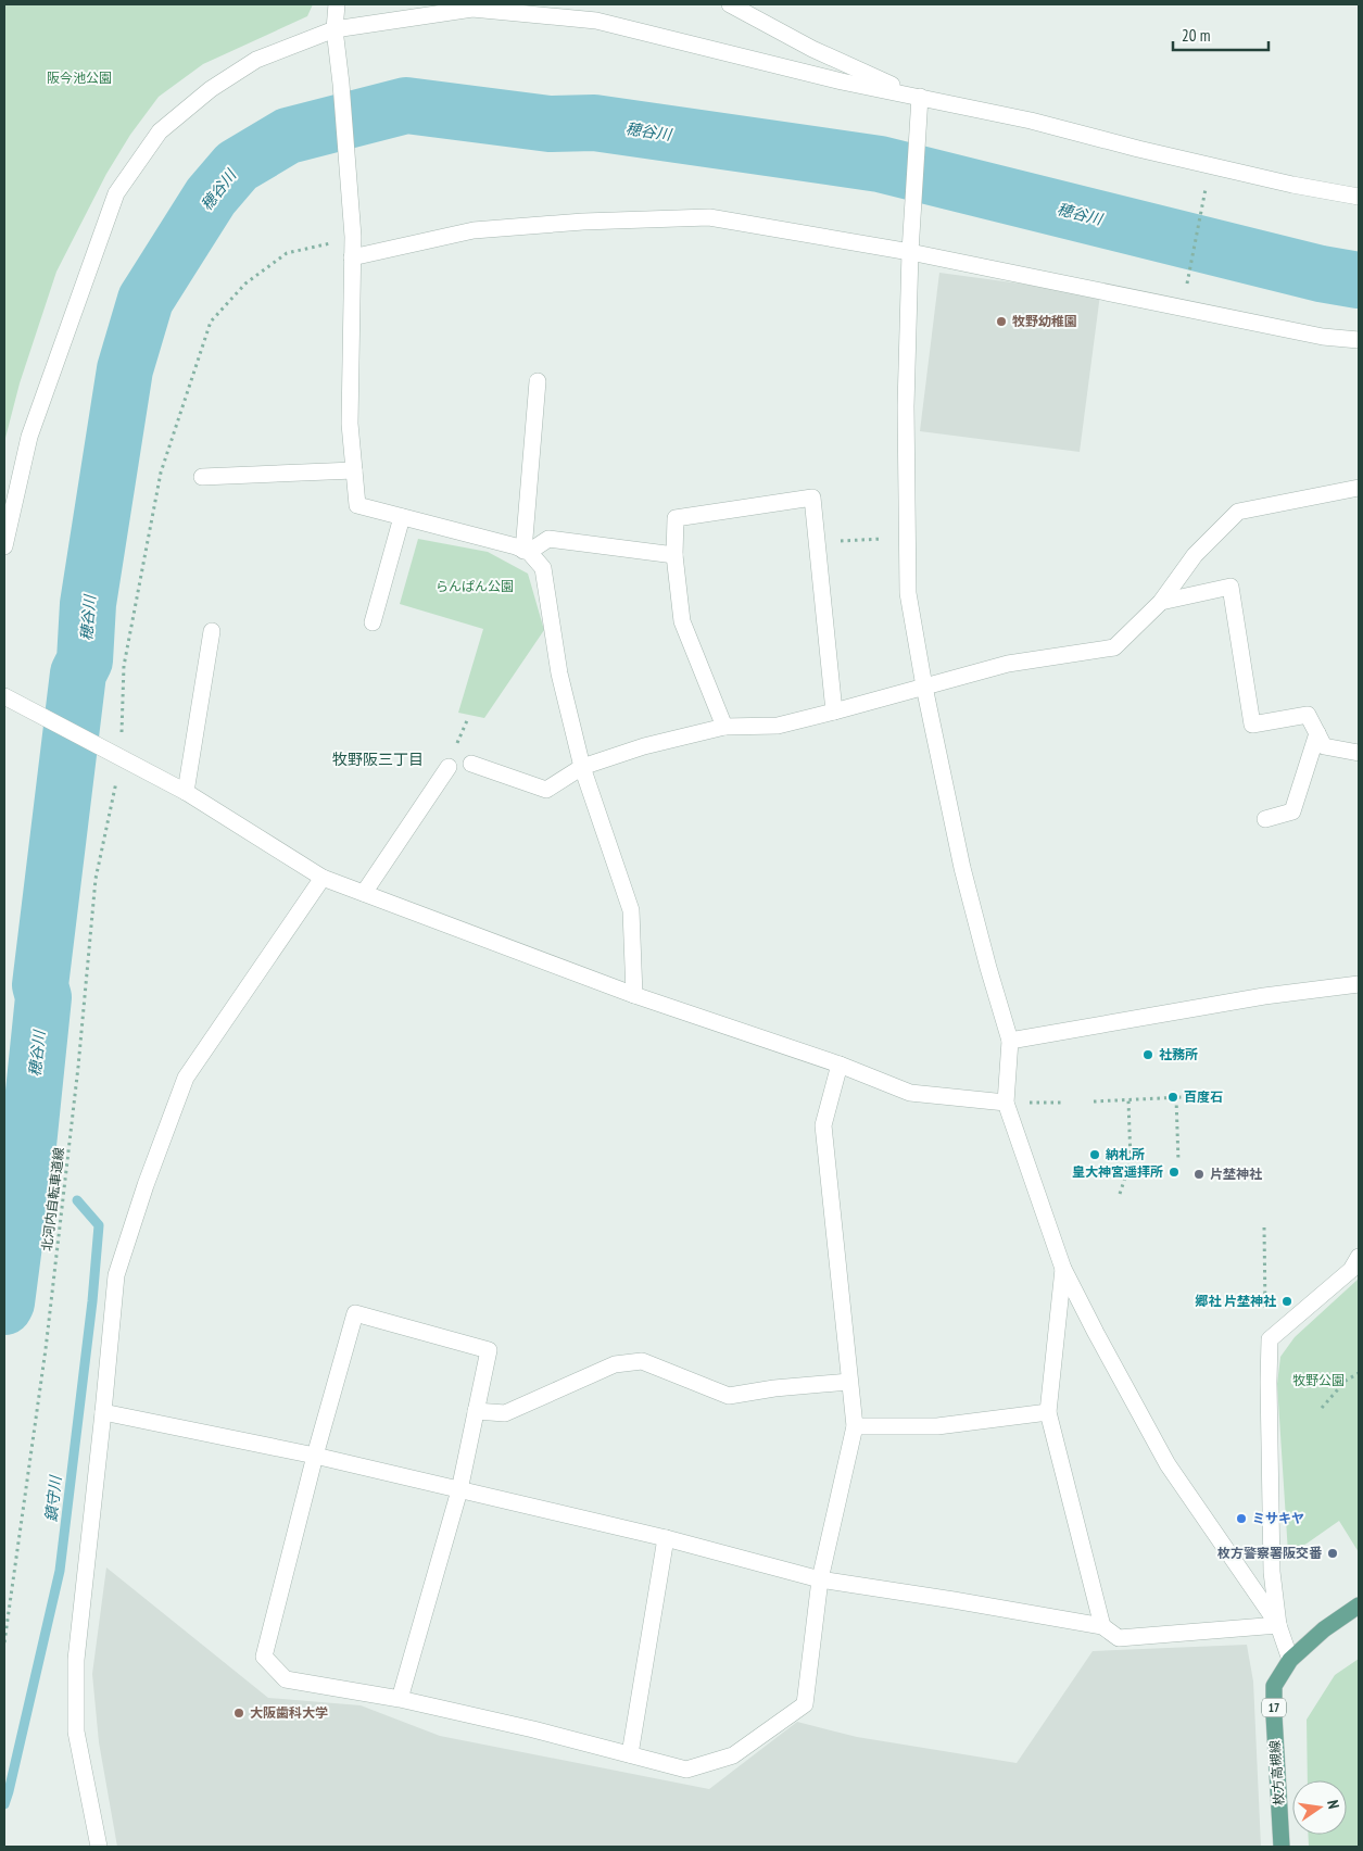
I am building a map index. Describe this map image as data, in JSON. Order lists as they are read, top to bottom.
{
  "streets": {
    "main road": ["17", "枚方高槻線"],
    "path": ["北河内自転車道線"]
  },
  "districts": ["牧野阪三丁目"],
  "water": ["穂谷川", "鎮守川"],
  "parks": ["阪今池公園", "らんぱん公園", "牧野公園"],
  "places": [
    "牧野幼稚園",
    "社務所",
    "百度石",
    "納札所",
    "皇大神宮遥拝所",
    "片埜神社",
    "郷社 片埜神社",
    "ミサキヤ",
    "枚方警察署阪交番",
    "大阪歯科大学"
  ],
  "scale_bar": "20 m",
  "north": "right"
}
